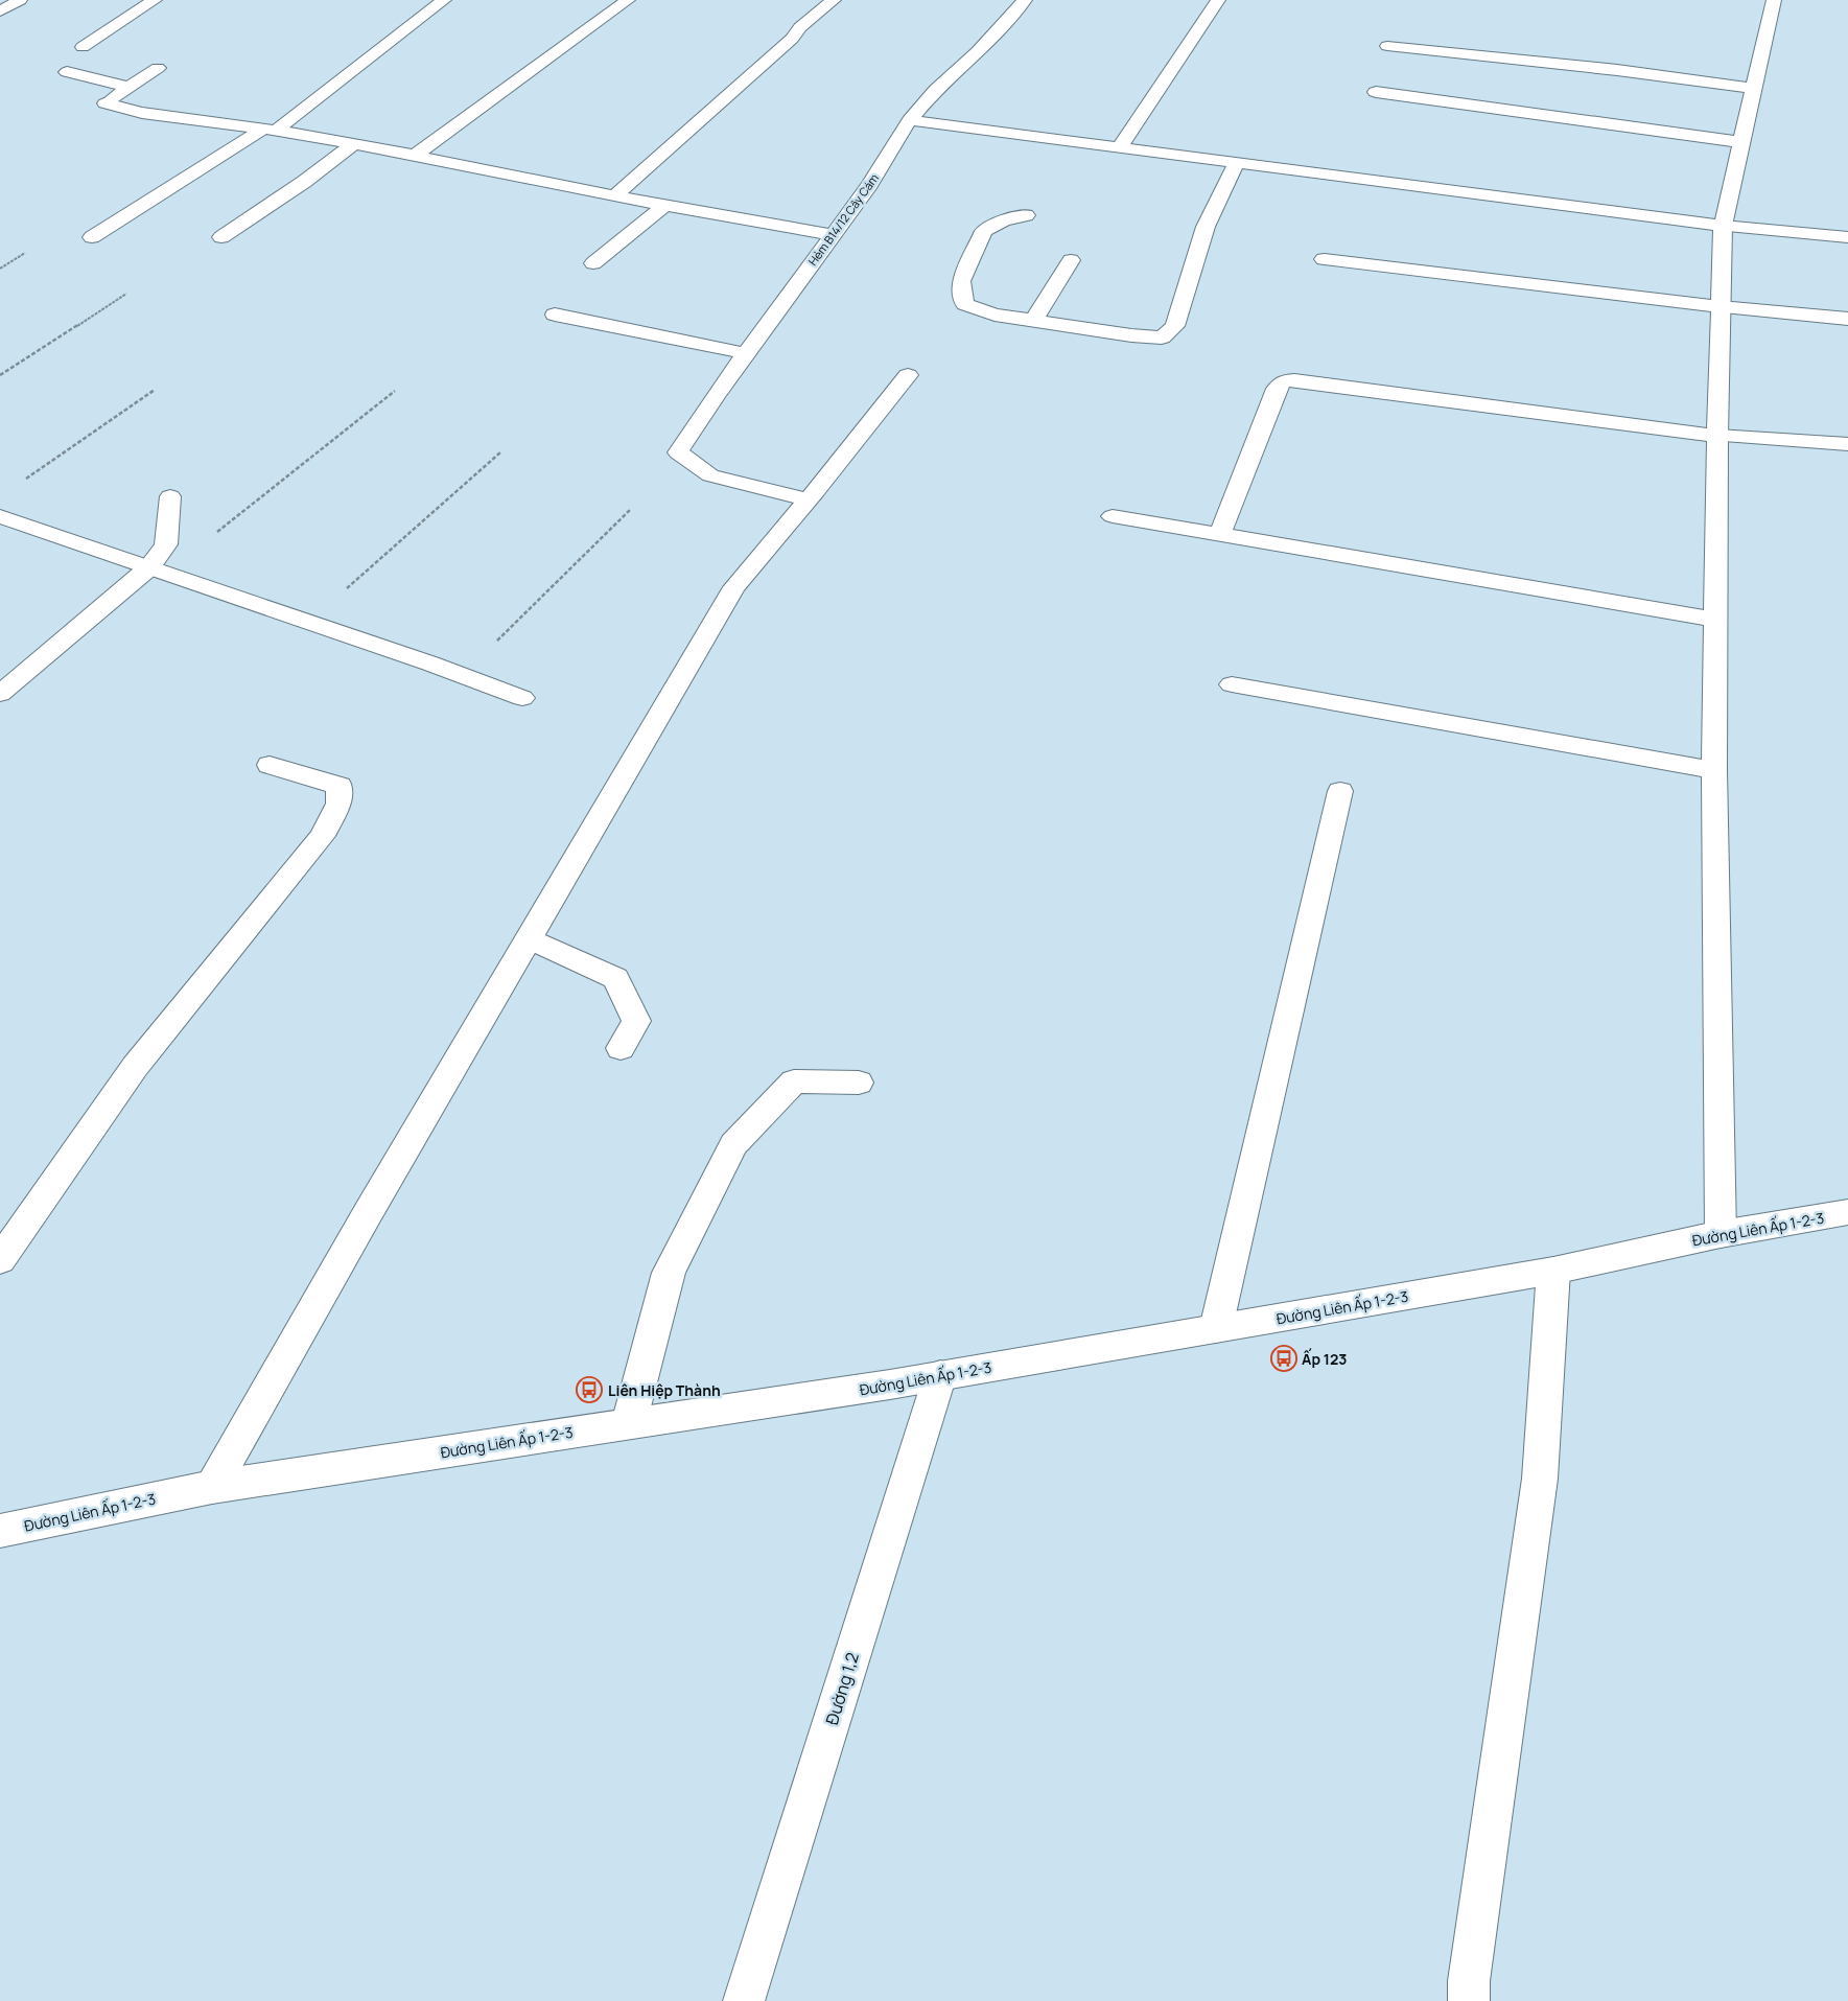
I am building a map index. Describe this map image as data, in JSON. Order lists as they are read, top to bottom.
{
  "streets": {
    "street": ["Hẻm B14/12 Cây Cám", "Đường Liên Ấp 1-2-3", "Đường 1,2"]
  },
  "crossings": [
    ["Đường Liên Ấp 1-2-3", "Đường 1,2"]
  ],
  "places": {
    "bus stop": ["Ấp 123", "Liên Hiệp Thành"]
  }
}
